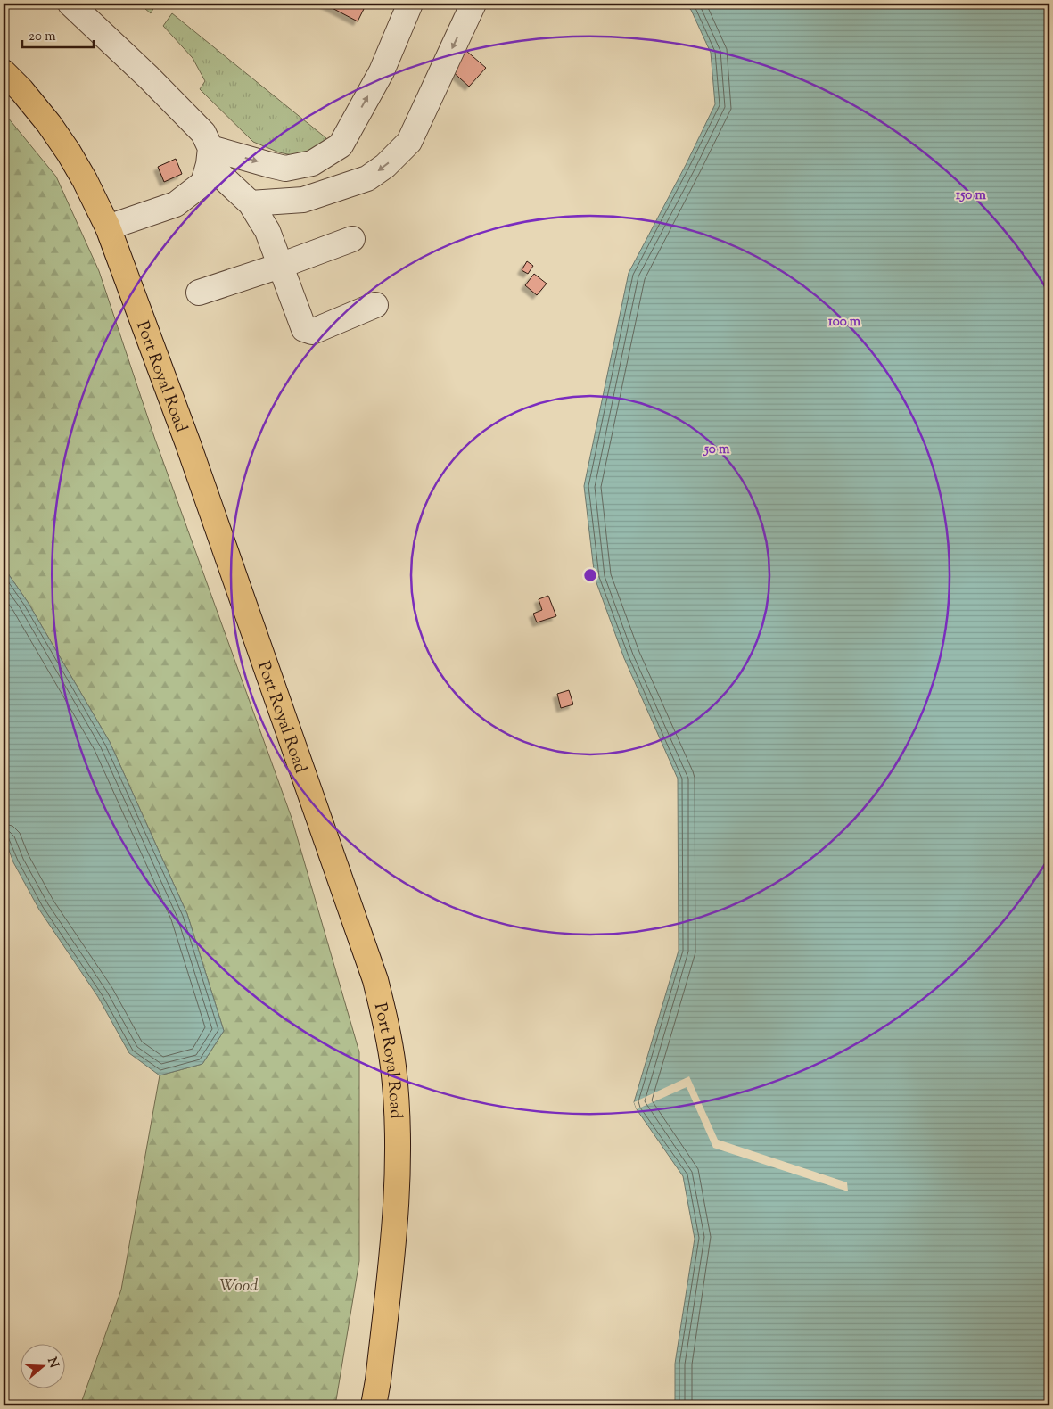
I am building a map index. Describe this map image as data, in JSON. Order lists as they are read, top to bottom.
{
  "streets": {
    "main road": ["Port Royal Road"]
  },
  "parks": ["Wood"],
  "scale_bar": "20 m",
  "north": "right",
  "rings": ["150 m", "100 m", "50 m"]
}
